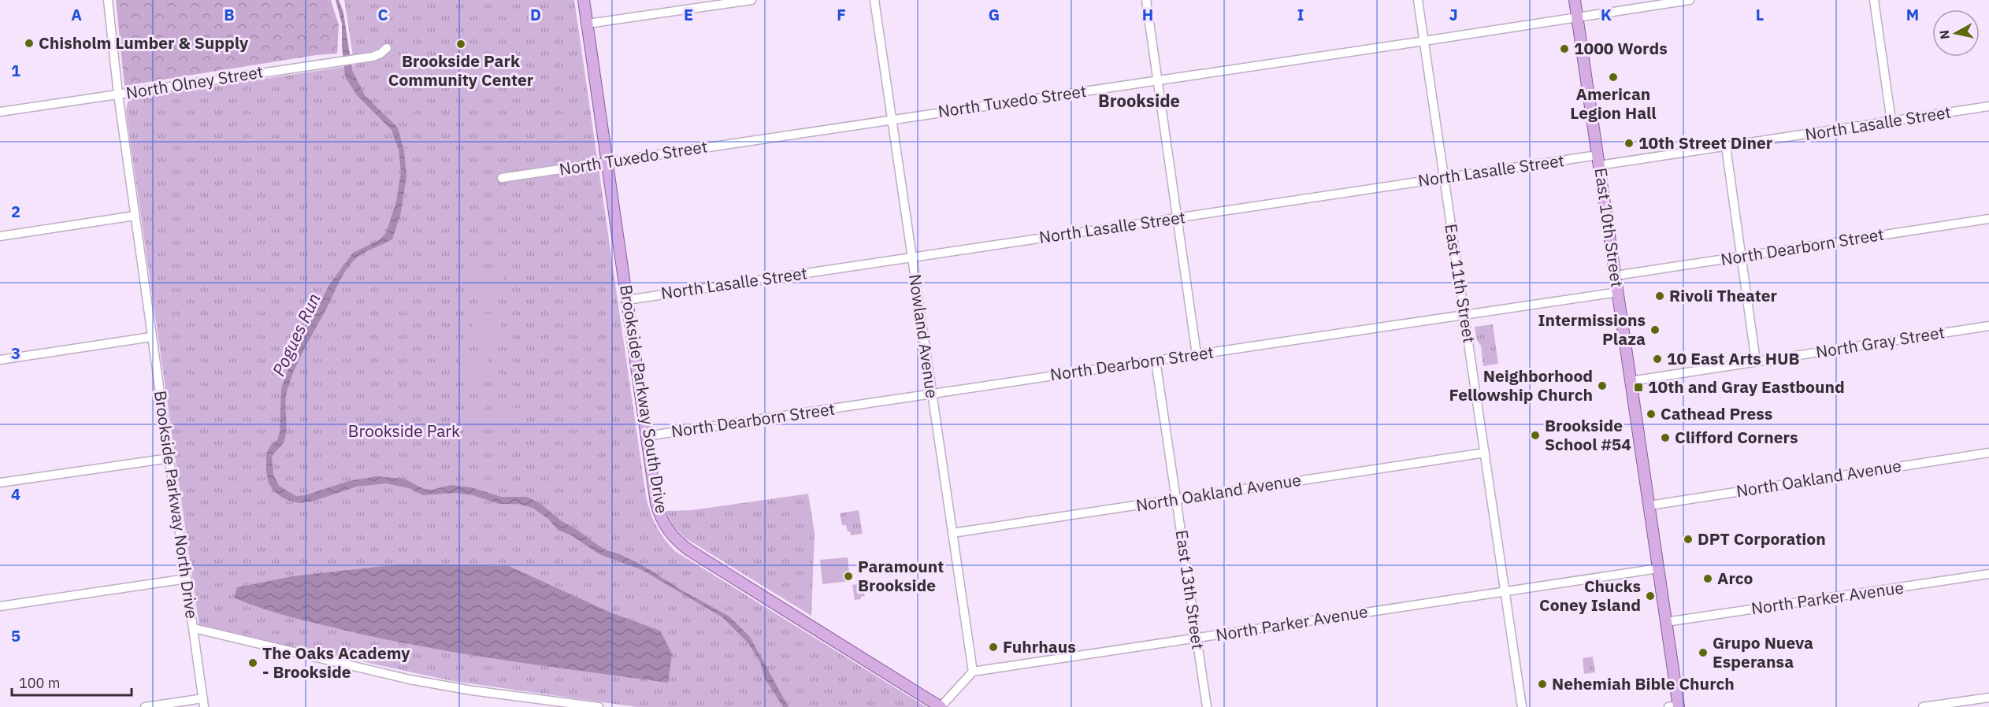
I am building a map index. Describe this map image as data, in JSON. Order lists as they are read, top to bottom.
{
  "streets": {
    "main road": ["East 10th Street", "Brookside Parkway South Drive"],
    "street": [
      "North Olney Street",
      "North Tuxedo Street",
      "North Lasalle Street",
      "North Dearborn Street",
      "East 11th Street",
      "Nowland Avenue",
      "North Gray Street",
      "North Oakland Avenue",
      "Brookside Parkway North Drive",
      "East 13th Street",
      "North Parker Avenue"
    ]
  },
  "crossings": [
    ["North Olney Street", "Brookside Parkway North Drive"],
    ["North Tuxedo Street", "East 10th Street"],
    ["North Tuxedo Street", "East 11th Street"],
    ["North Tuxedo Street", "Nowland Avenue"],
    ["North Tuxedo Street", "Brookside Parkway South Drive"],
    ["North Lasalle Street", "East 10th Street"],
    ["North Lasalle Street", "East 11th Street"],
    ["North Lasalle Street", "Nowland Avenue"],
    ["North Lasalle Street", "Brookside Parkway South Drive"],
    ["East 10th Street", "North Dearborn Street"],
    ["East 10th Street", "North Gray Street"],
    ["East 10th Street", "North Oakland Avenue"],
    ["East 10th Street", "North Parker Avenue"],
    ["North Dearborn Street", "East 11th Street"],
    ["North Dearborn Street", "Nowland Avenue"],
    ["North Dearborn Street", "Brookside Parkway South Drive"],
    ["North Dearborn Street", "East 13th Street"],
    ["East 11th Street", "North Oakland Avenue"],
    ["East 11th Street", "North Parker Avenue"],
    ["Nowland Avenue", "North Oakland Avenue"],
    ["Nowland Avenue", "North Parker Avenue"],
    ["North Oakland Avenue", "East 13th Street"],
    ["East 13th Street", "North Parker Avenue"]
  ],
  "districts": ["Brookside"],
  "water": ["Pogues Run"],
  "parks": ["Brookside Park"],
  "places": {
    "other": [
      "Chisholm Lumber & Supply",
      "Brookside Park Community Center",
      "1000 Words",
      "American Legion Hall",
      "10th Street Diner",
      "Rivoli Theater",
      "Intermissions Plaza",
      "10 East Arts HUB",
      "Neighborhood Fellowship Church",
      "Cathead Press",
      "Brookside School #54",
      "Clifford Corners",
      "DPT Corporation",
      "Paramount Brookside",
      "Arco",
      "Chucks Coney Island",
      "Fuhrhaus",
      "Grupo Nueva Esperansa",
      "The Oaks Academy - Brookside",
      "Nehemiah Bible Church"
    ],
    "transit": ["10th and Gray Eastbound"]
  },
  "scale_bar": "100 m",
  "north": "left",
  "grid": {
    "columns": [
      "A",
      "B",
      "C",
      "D",
      "E",
      "F",
      "G",
      "H",
      "I",
      "J",
      "K",
      "L",
      "M"
    ],
    "rows": [
      "1",
      "2",
      "3",
      "4",
      "5"
    ]
  }
}
